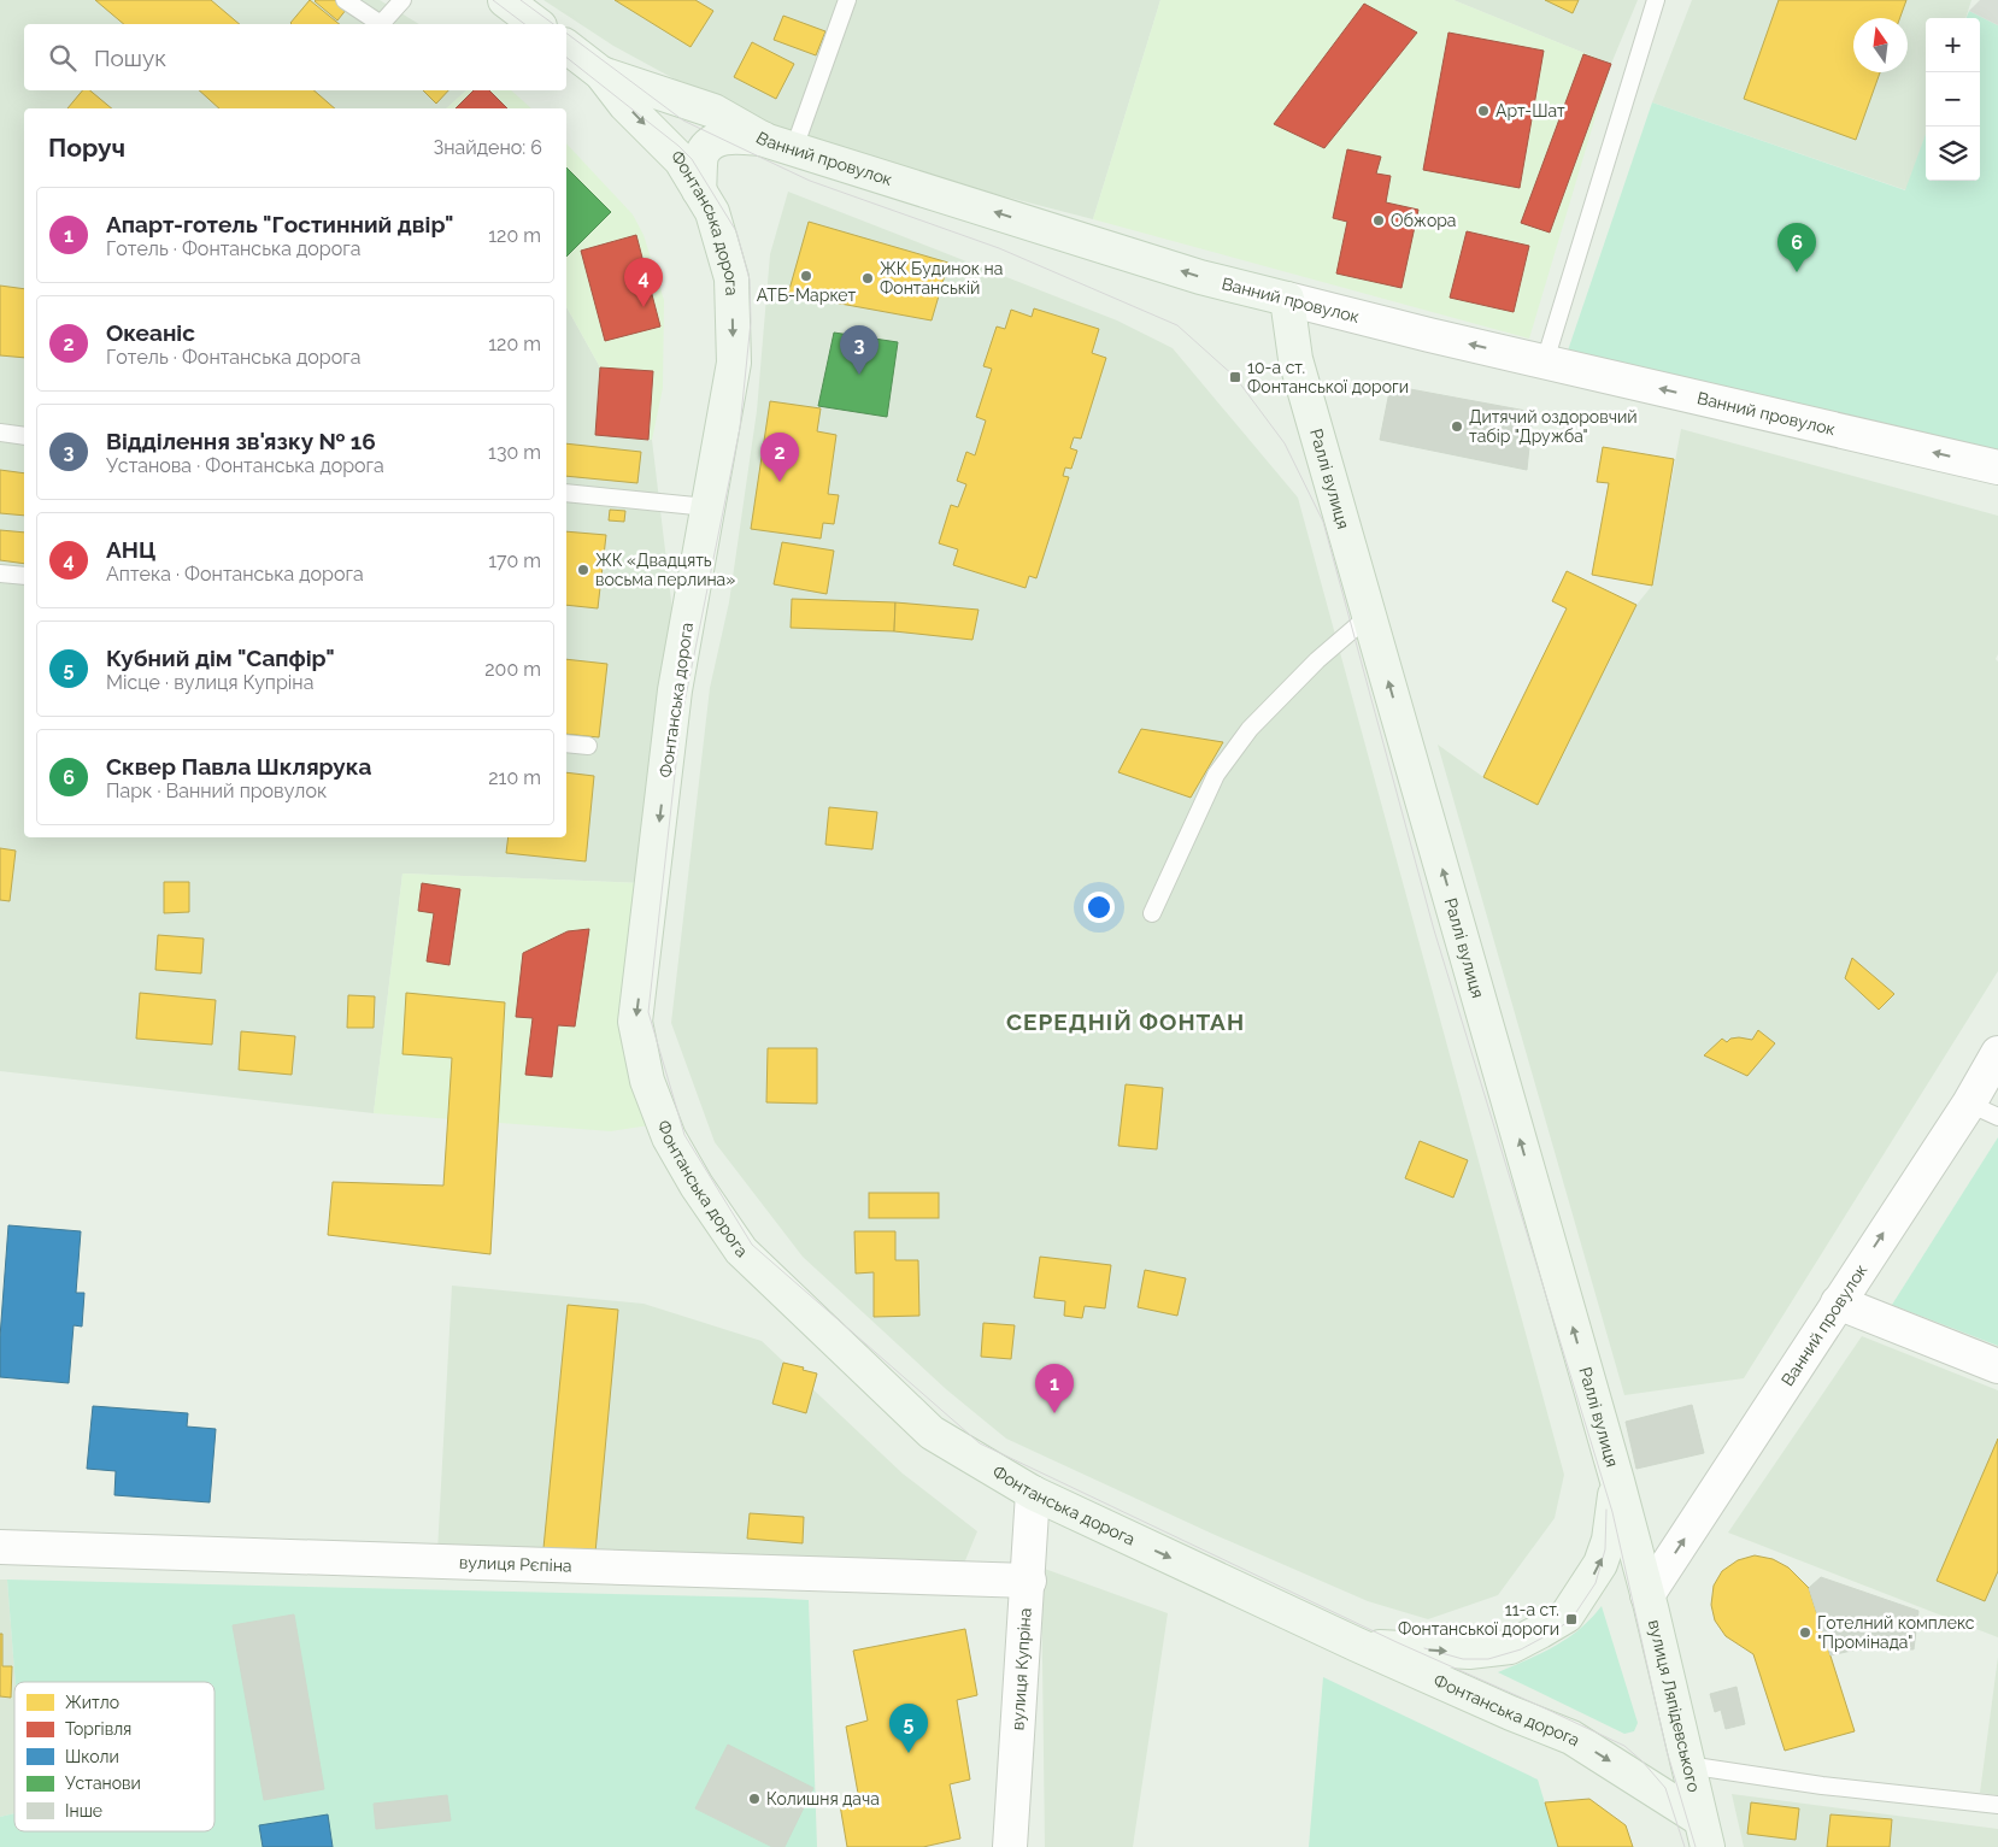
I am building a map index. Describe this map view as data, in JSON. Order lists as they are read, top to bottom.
{
  "streets": {
    "main road": [
      "Ванний провулок",
      "Фонтанська дорога",
      "Раллі вулиця",
      "вулиця Ляпідевського"
    ],
    "street": ["вулиця Рєпіна", "вулиця Купріна"]
  },
  "crossings": [
    ["Ванний провулок", "Фонтанська дорога"],
    ["Ванний провулок", "Раллі вулиця"],
    ["Ванний провулок", "вулиця Ляпідевського"],
    ["Фонтанська дорога", "вулиця Купріна"],
    ["Фонтанська дорога", "вулиця Ляпідевського"],
    ["Раллі вулиця", "вулиця Ляпідевського"],
    ["вулиця Рєпіна", "вулиця Купріна"]
  ],
  "one_way": ["Фонтанська дорога", "Раллі вулиця"],
  "districts": ["СЕРЕДНІЙ ФОНТАН"],
  "places": {
    "other": [
      "Арт-Шат",
      "Обжора",
      "АТБ-Маркет",
      "ЖК Будинок на Фонтанській",
      "Дитячий оздоровчий табір \"Дружба\"",
      "ЖК «Двадцять восьма перлина»",
      "Готелний комплекс \"Промінада\"",
      "Колишня дача"
    ],
    "transit": ["10-а ст. Фонтанської дороги", "11-а ст. Фонтанської дороги"]
  },
  "legend": [
    "Житло",
    "Торгівля",
    "Школи",
    "Установи",
    "Інше"
  ],
  "north": "top",
  "page": {
    "map_buttons": ["+", "−"],
    "search": "Пошук",
    "heading": ["Поруч", "Знайдено: 6"],
    "list": [
      {
        "mark": "1",
        "name": "Апарт-готель \"Гостинний двір\"",
        "note": "Готель · Фонтанська дорога",
        "value": "120 m"
      },
      {
        "mark": "2",
        "name": "Океаніс",
        "note": "Готель · Фонтанська дорога",
        "value": "120 m"
      },
      {
        "mark": "3",
        "name": "Відділення зв'язку № 16",
        "note": "Установа · Фонтанська дорога",
        "value": "130 m"
      },
      {
        "mark": "4",
        "name": "АНЦ",
        "note": "Аптека · Фонтанська дорога",
        "value": "170 m"
      },
      {
        "mark": "5",
        "name": "Кубний дім \"Сапфір\"",
        "note": "Місце · вулиця Купріна",
        "value": "200 m"
      },
      {
        "mark": "6",
        "name": "Сквер Павла Шклярука",
        "note": "Парк · Ванний провулок",
        "value": "210 m"
      }
    ],
    "pins": [
      "6",
      "4",
      "3",
      "2",
      "1",
      "5"
    ]
  }
}
